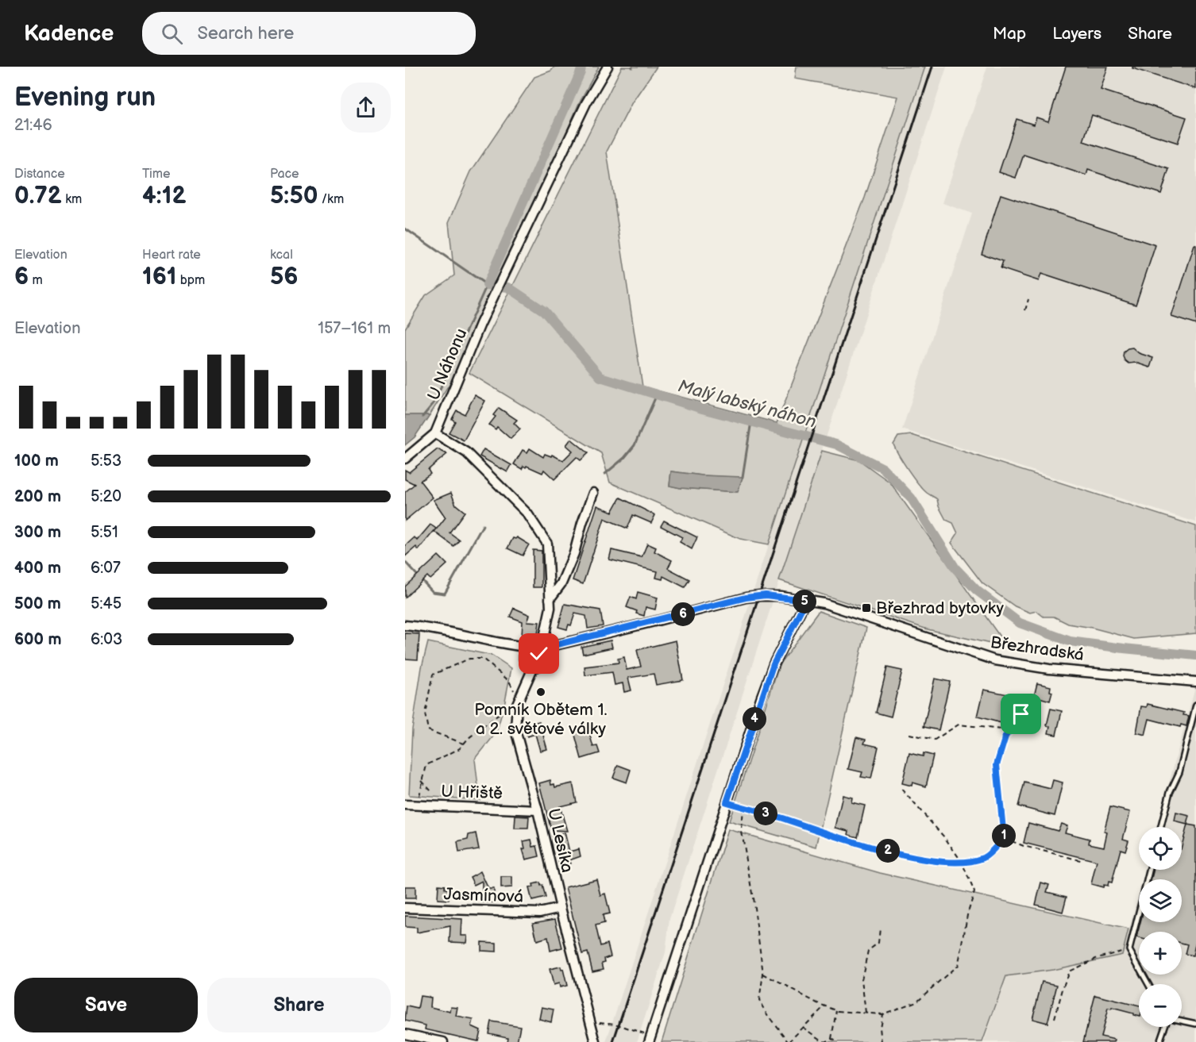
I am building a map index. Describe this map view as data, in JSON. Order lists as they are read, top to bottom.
{
  "streets": {
    "street": [
      "U Náhonu",
      "Březhradská",
      "U Hřiště",
      "U Lesíka",
      "Jasmínová"
    ]
  },
  "crossings": [
    ["U Náhonu", "U Lesíka"],
    ["Březhradská", "U Lesíka"],
    ["U Hřiště", "U Lesíka"],
    ["U Lesíka", "Jasmínová"]
  ],
  "water": ["Malý labský náhon"],
  "places": {
    "transit": ["Březhrad bytovky"],
    "other": ["Pomník Obětem 1. a 2. světové války"]
  },
  "page": {
    "header": "Kadence",
    "search": "Search here",
    "nav": ["Map", "Layers", "Share"],
    "heading": ["Evening run", "21:46"],
    "stats": [
      ["Distance", "0.72 km"],
      ["Time", "4:12"],
      ["Pace", "5:50 /km"],
      ["Elevation", "6 m"],
      ["Heart rate", "161 bpm"],
      ["kcal", "56"]
    ],
    "chart": ["Elevation", "157–161 m"],
    "list": [
      {
        "name": "100 m",
        "note": "5:53"
      },
      {
        "name": "200 m",
        "note": "5:20"
      },
      {
        "name": "300 m",
        "note": "5:51"
      },
      {
        "name": "400 m",
        "note": "6:07"
      },
      {
        "name": "500 m",
        "note": "5:45"
      },
      {
        "name": "600 m",
        "note": "6:03"
      }
    ],
    "pins": [
      "5",
      "6",
      "4",
      "3",
      "1",
      "2"
    ],
    "map_buttons": ["+", "−"],
    "buttons": ["Save", "Share"]
  }
}
